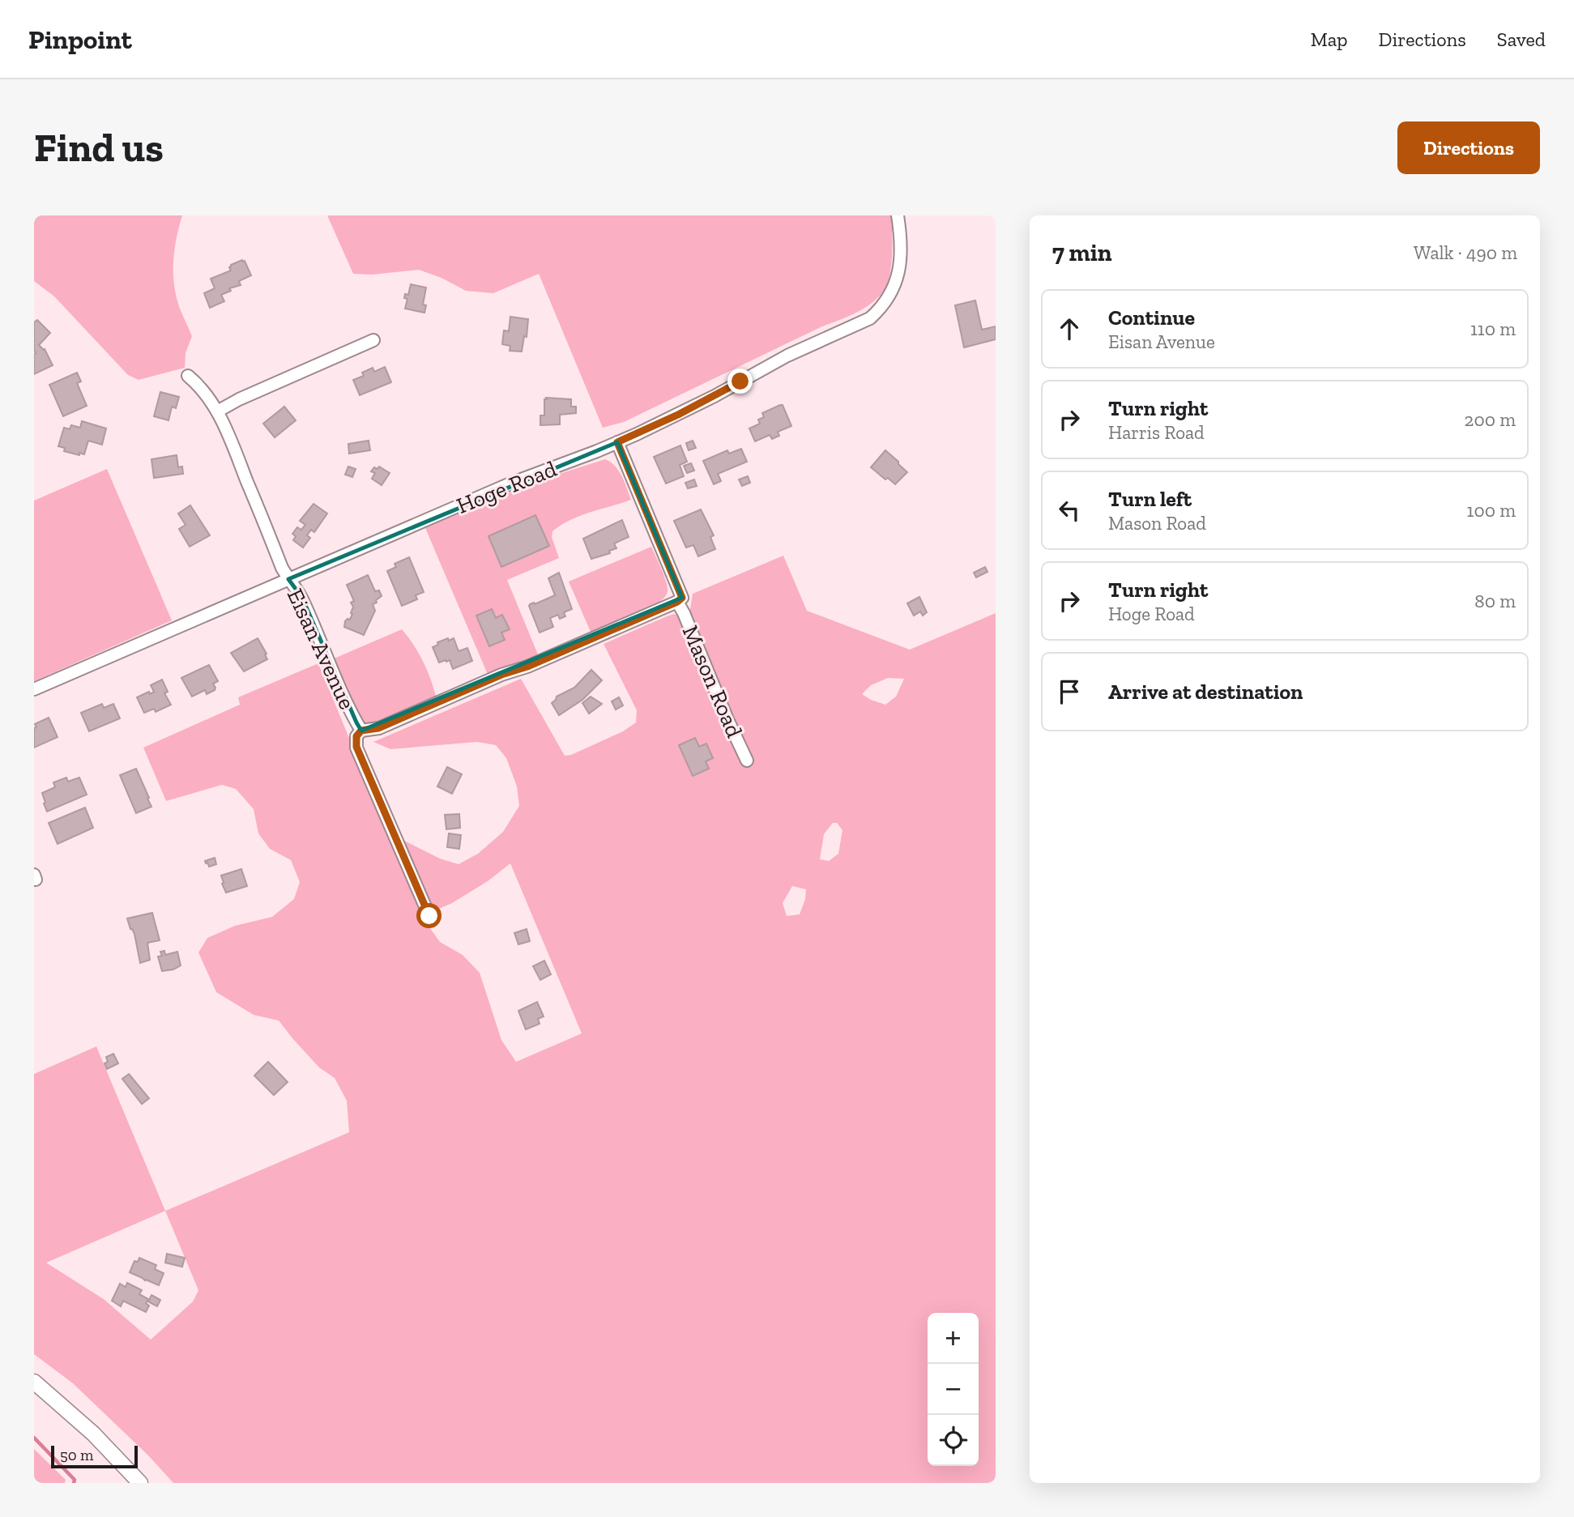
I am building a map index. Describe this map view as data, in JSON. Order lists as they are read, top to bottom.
{
  "streets": {
    "street": ["Hoge Road", "Eisan Avenue", "Mason Road"]
  },
  "crossings": [
    ["Hoge Road", "Eisan Avenue"],
    ["Hoge Road", "Mason Road"]
  ],
  "scale_bar": "50 m",
  "page": {
    "header": "Pinpoint",
    "nav": ["Map", "Directions", "Saved"],
    "buttons": "Directions",
    "title": "Find us",
    "heading": ["7 min", "Walk · 490 m"],
    "list": [
      ["Continue", "Eisan Avenue", "110 m"],
      ["Turn right", "Harris Road", "200 m"],
      ["Turn left", "Mason Road", "100 m"],
      ["Turn right", "Hoge Road", "80 m"],
      "Arrive at destination"
    ],
    "map_buttons": ["+", "−"],
    "scale": "50 m"
  }
}
